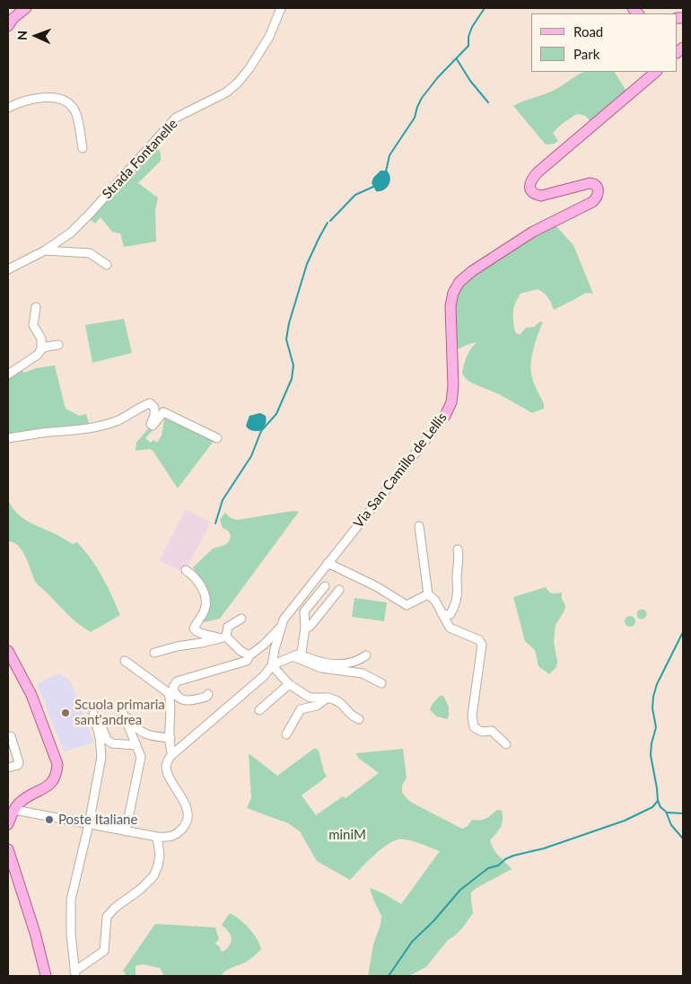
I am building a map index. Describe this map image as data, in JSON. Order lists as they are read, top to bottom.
{
  "streets": {
    "main road": ["Via San Camillo de Lellis"],
    "street": ["Strada Fontanelle"]
  },
  "parks": ["miniM"],
  "places": ["Scuola primaria sant'andrea", "Poste Italiane"],
  "legend": ["Road", "Park"],
  "north": "left"
}
